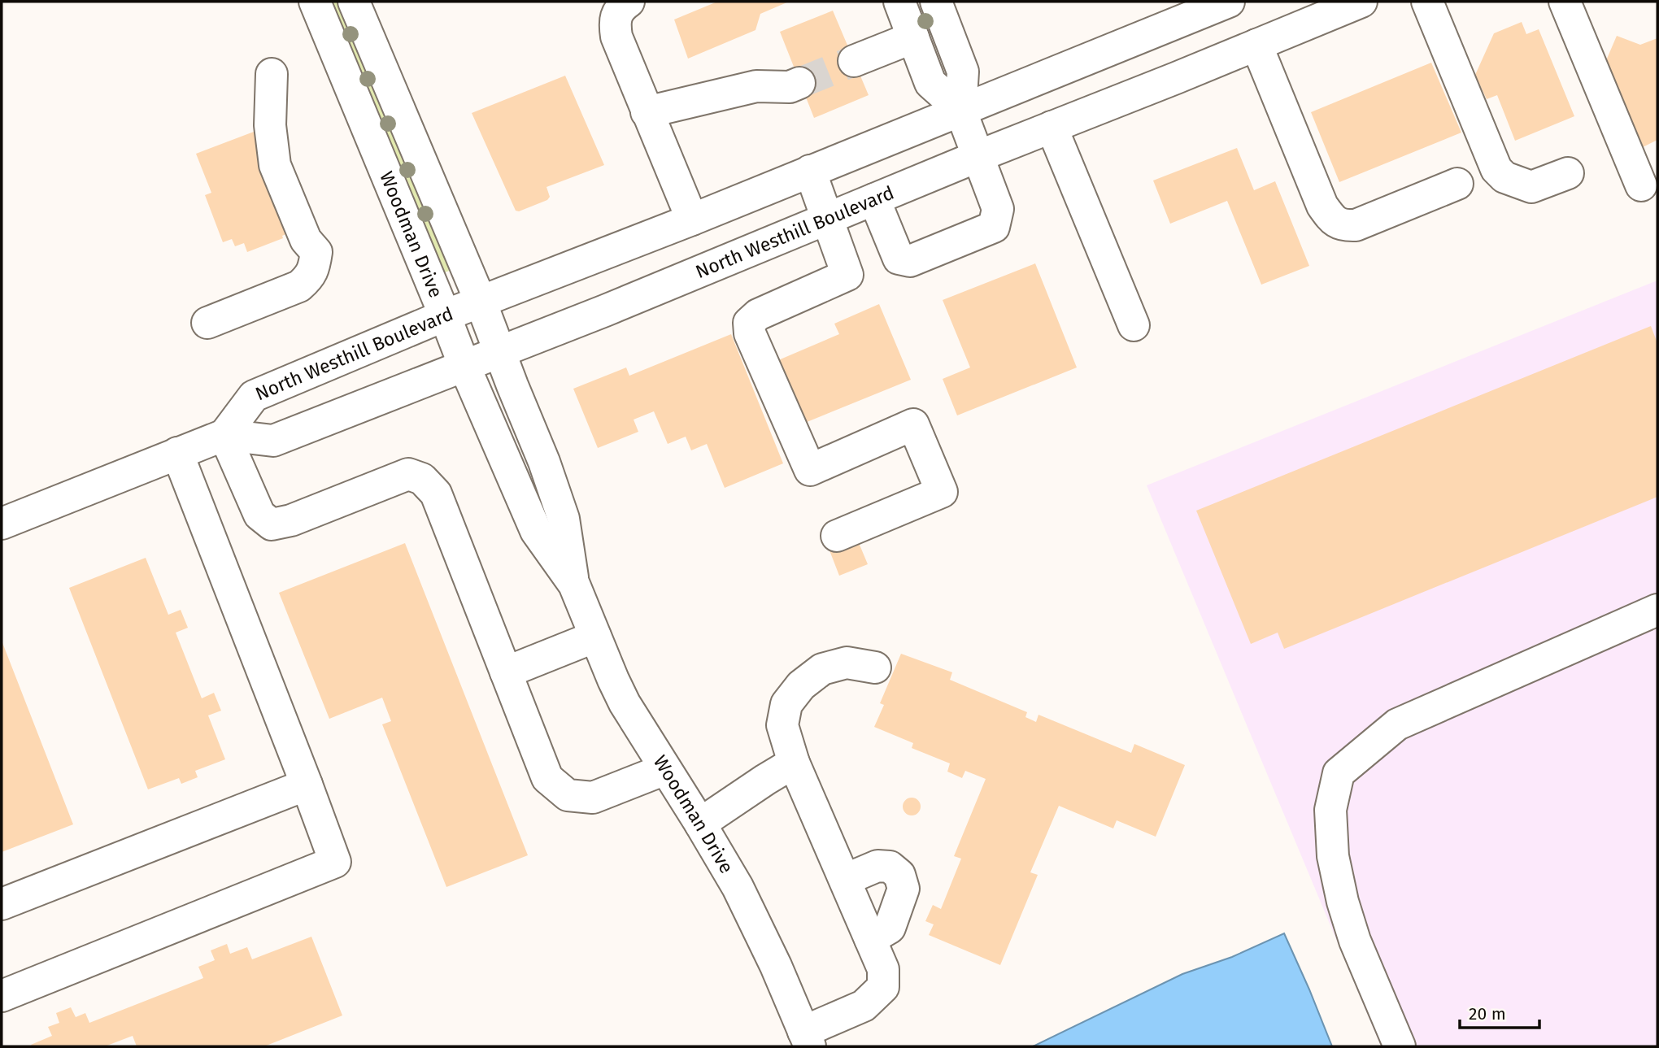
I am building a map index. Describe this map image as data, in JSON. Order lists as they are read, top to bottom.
{
  "streets": {
    "street": ["North Westhill Boulevard", "Woodman Drive"]
  },
  "crossings": [
    ["North Westhill Boulevard", "Woodman Drive"]
  ],
  "scale_bar": "20 m"
}
